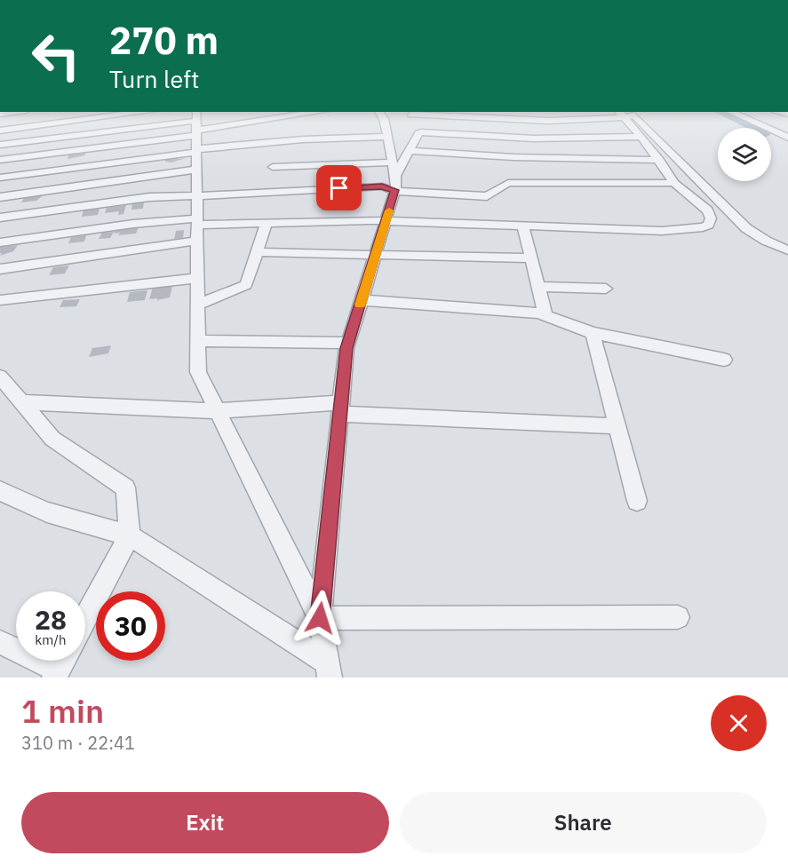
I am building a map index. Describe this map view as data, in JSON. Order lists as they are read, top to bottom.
{
  "page": {
    "turn": ["270 m", "Turn left"],
    "speed": "28 km/h",
    "limit": "30",
    "heading": ["1 min", "310 m · 22:41"],
    "buttons": ["Exit", "Share"]
  }
}
